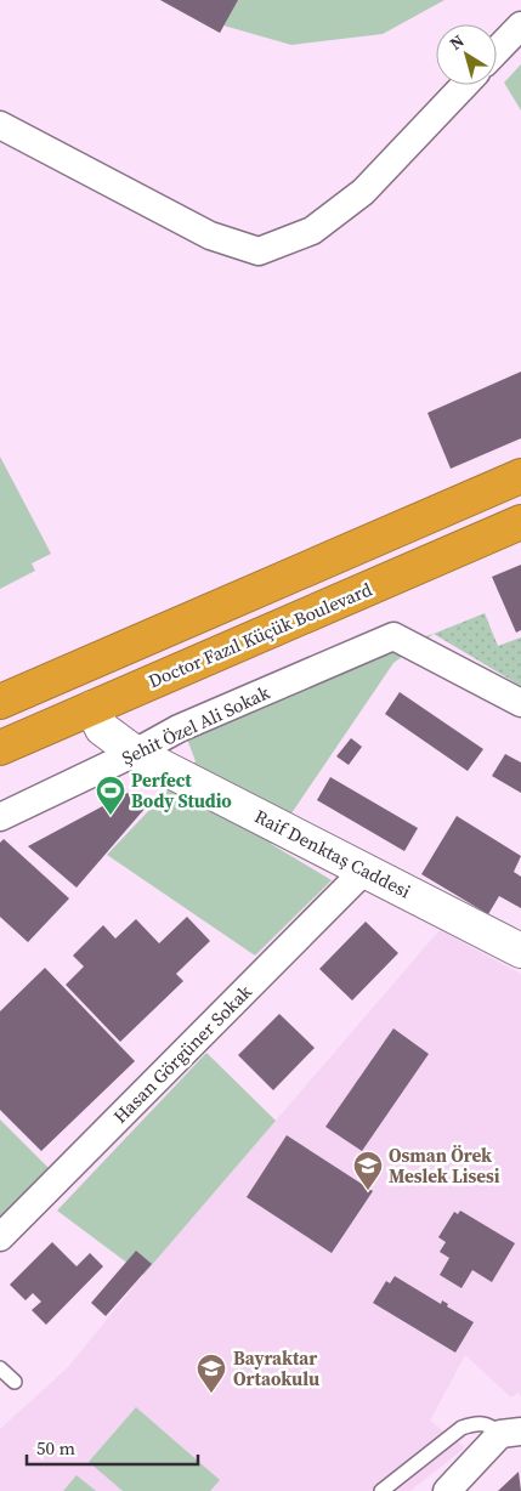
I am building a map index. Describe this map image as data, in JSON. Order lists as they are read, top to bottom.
{
  "streets": {
    "highway": ["Doctor Fazıl Küçük Boulevard"],
    "street": ["Şehit Özel Ali Sokak", "Raif Denktaş Caddesi", "Hasan Görgüner Sokak"]
  },
  "crossings": [
    ["Doctor Fazıl Küçük Boulevard", "Raif Denktaş Caddesi"],
    ["Şehit Özel Ali Sokak", "Raif Denktaş Caddesi"],
    ["Raif Denktaş Caddesi", "Hasan Görgüner Sokak"]
  ],
  "places": {
    "sports": ["Perfect Body Studio"],
    "school or university": ["Osman Örek Meslek Lisesi", "Bayraktar Ortaokulu"]
  },
  "scale_bar": "50 m",
  "north": "top left"
}
